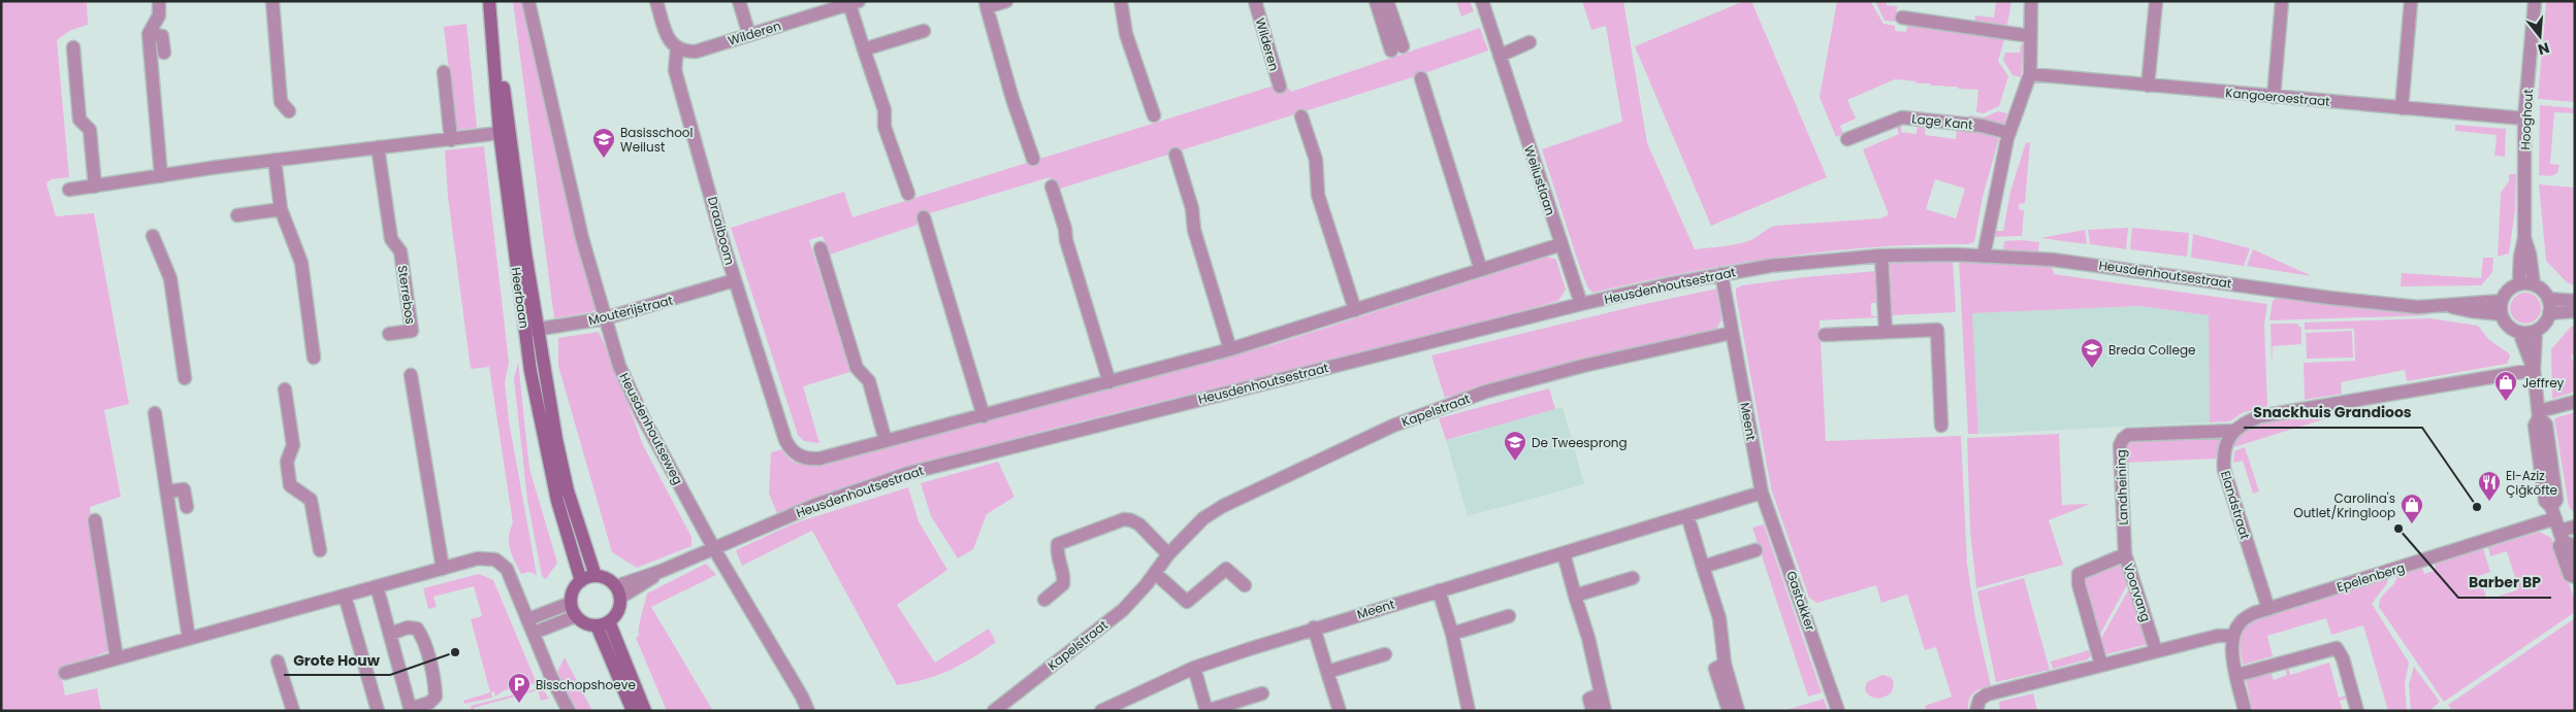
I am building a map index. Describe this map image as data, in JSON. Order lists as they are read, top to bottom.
{
  "streets": {
    "street": [
      "Wilderen",
      "Kangoeroestraat",
      "Hooghout",
      "Lage Kant",
      "Weilustlaan",
      "Draaiboom",
      "Heusdenhoutsestraat",
      "Sterrebos",
      "Heerbaan",
      "Mouterijstraat",
      "Kapelstraat",
      "Meent",
      "Heusdenhoutseweg",
      "Landheining",
      "Elandstraat",
      "Epelenberg",
      "Voorvang",
      "Gastakker"
    ]
  },
  "crossings": [
    ["Wilderen", "Draaiboom"],
    ["Kangoeroestraat", "Hooghout"],
    ["Hooghout", "Heusdenhoutsestraat"],
    ["Weilustlaan", "Heusdenhoutsestraat"],
    ["Draaiboom", "Mouterijstraat"],
    ["Heusdenhoutsestraat", "Heerbaan"],
    ["Heusdenhoutsestraat", "Meent"],
    ["Heusdenhoutsestraat", "Heusdenhoutseweg"],
    ["Heerbaan", "Mouterijstraat"],
    ["Mouterijstraat", "Heusdenhoutseweg"],
    ["Kapelstraat", "Meent"],
    ["Meent", "Gastakker"],
    ["Landheining", "Elandstraat"],
    ["Landheining", "Voorvang"],
    ["Elandstraat", "Epelenberg"]
  ],
  "places": {
    "school or university": ["Basisschool Weilust", "Breda College", "De Tweesprong"],
    "shop": ["Jeffrey", "Carolina's Outlet/Kringloop"],
    "restaurant": ["El-Aziz Çiğköfte"],
    "other": ["Snackhuis Grandioos", "Barber BP", "Grote Houw"],
    "parking": ["Bisschopshoeve"]
  },
  "north": "bottom"
}
